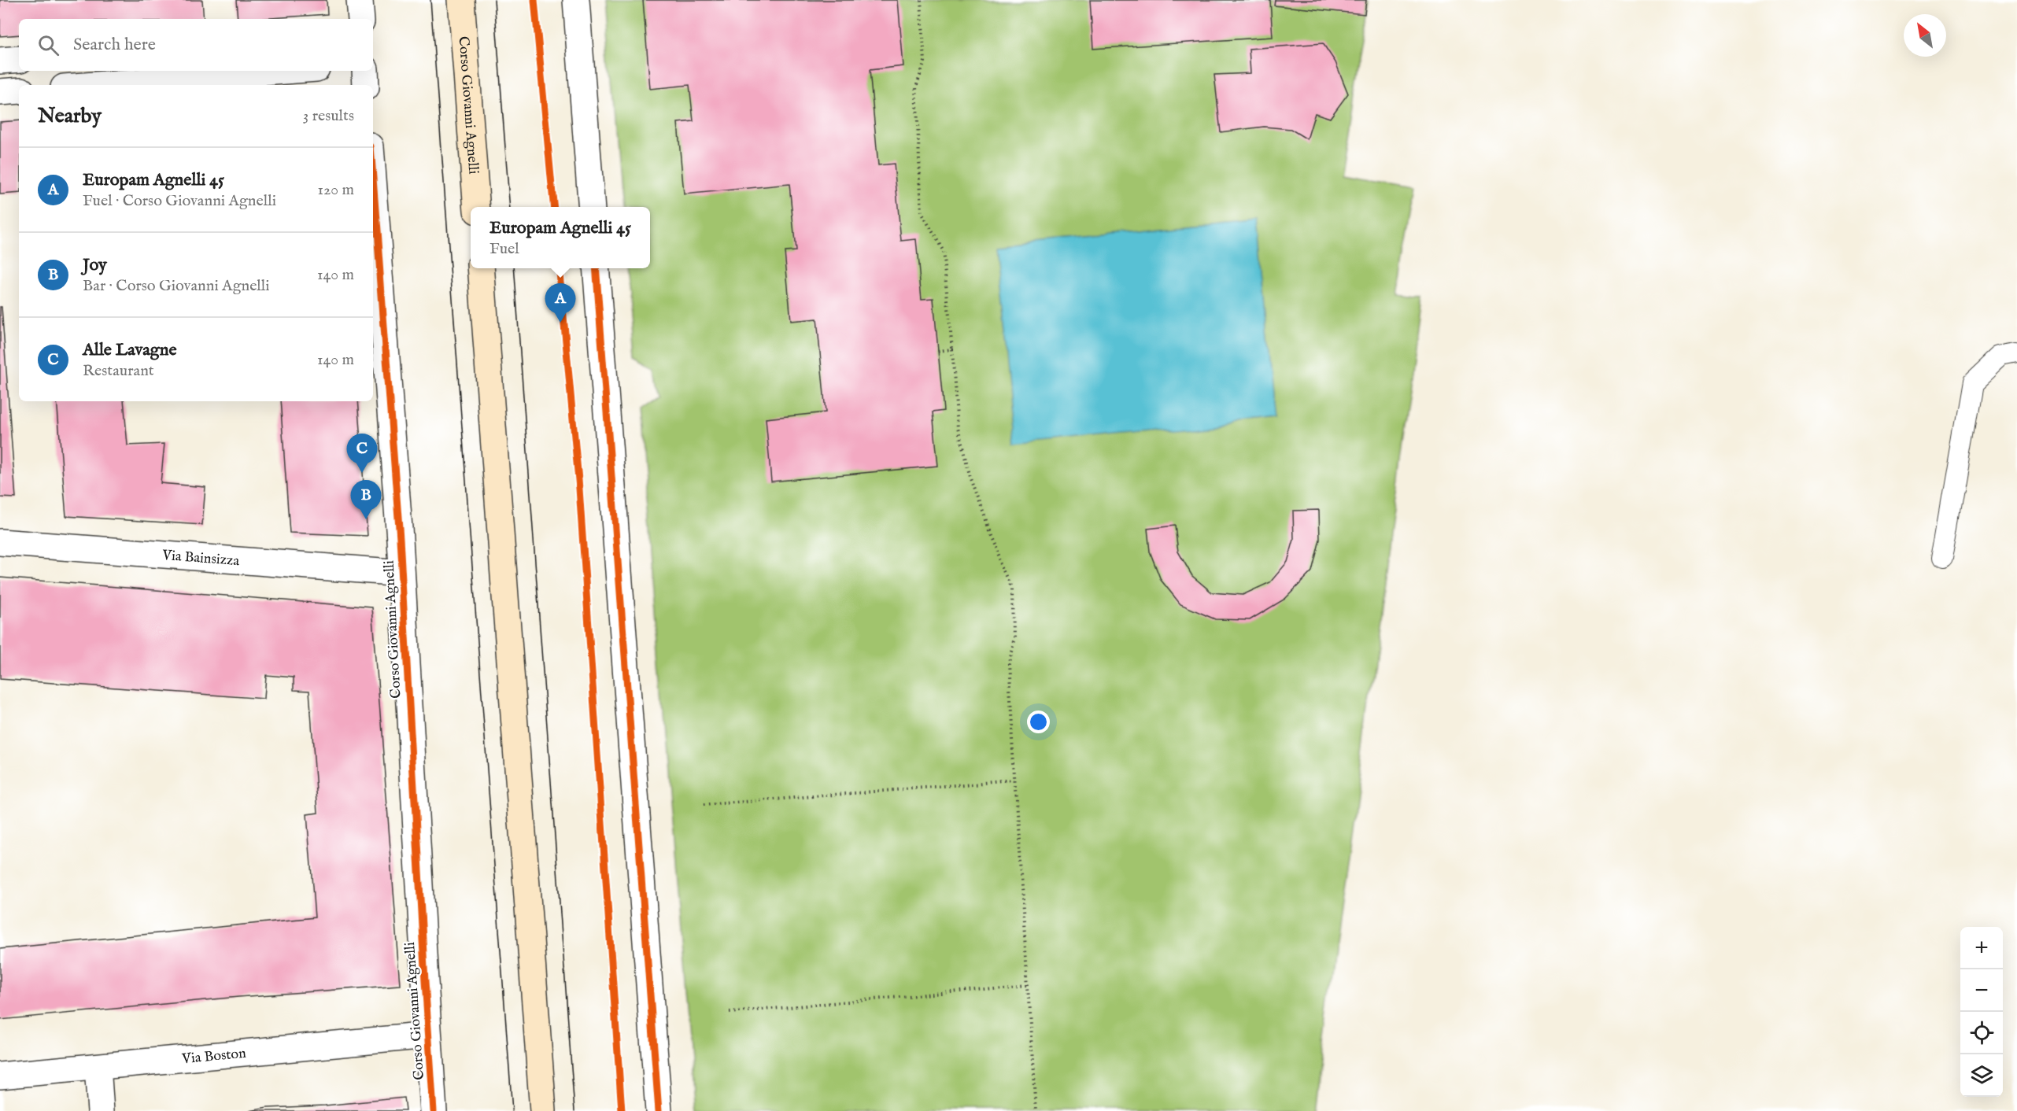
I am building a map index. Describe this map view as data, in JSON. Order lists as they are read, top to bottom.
{
  "streets": {
    "main road": ["Corso Giovanni Agnelli"],
    "street": ["Via Bainsizza", "Via Boston"]
  },
  "crossings": [
    ["Corso Giovanni Agnelli", "Via Bainsizza"],
    ["Corso Giovanni Agnelli", "Via Boston"]
  ],
  "north": "top left",
  "page": {
    "search": "Search here",
    "heading": ["Nearby", "3 results"],
    "list": [
      {
        "mark": "A",
        "name": "Europam Agnelli 45",
        "note": "Fuel · Corso Giovanni Agnelli",
        "value": "120 m"
      },
      {
        "mark": "B",
        "name": "Joy",
        "note": "Bar · Corso Giovanni Agnelli",
        "value": "140 m"
      },
      {
        "mark": "C",
        "name": "Alle Lavagne",
        "note": "Restaurant",
        "value": "140 m"
      }
    ],
    "popup": ["Europam Agnelli 45", "Fuel"],
    "pins": ["A", "C", "B"],
    "map_buttons": ["+", "−"]
  }
}
